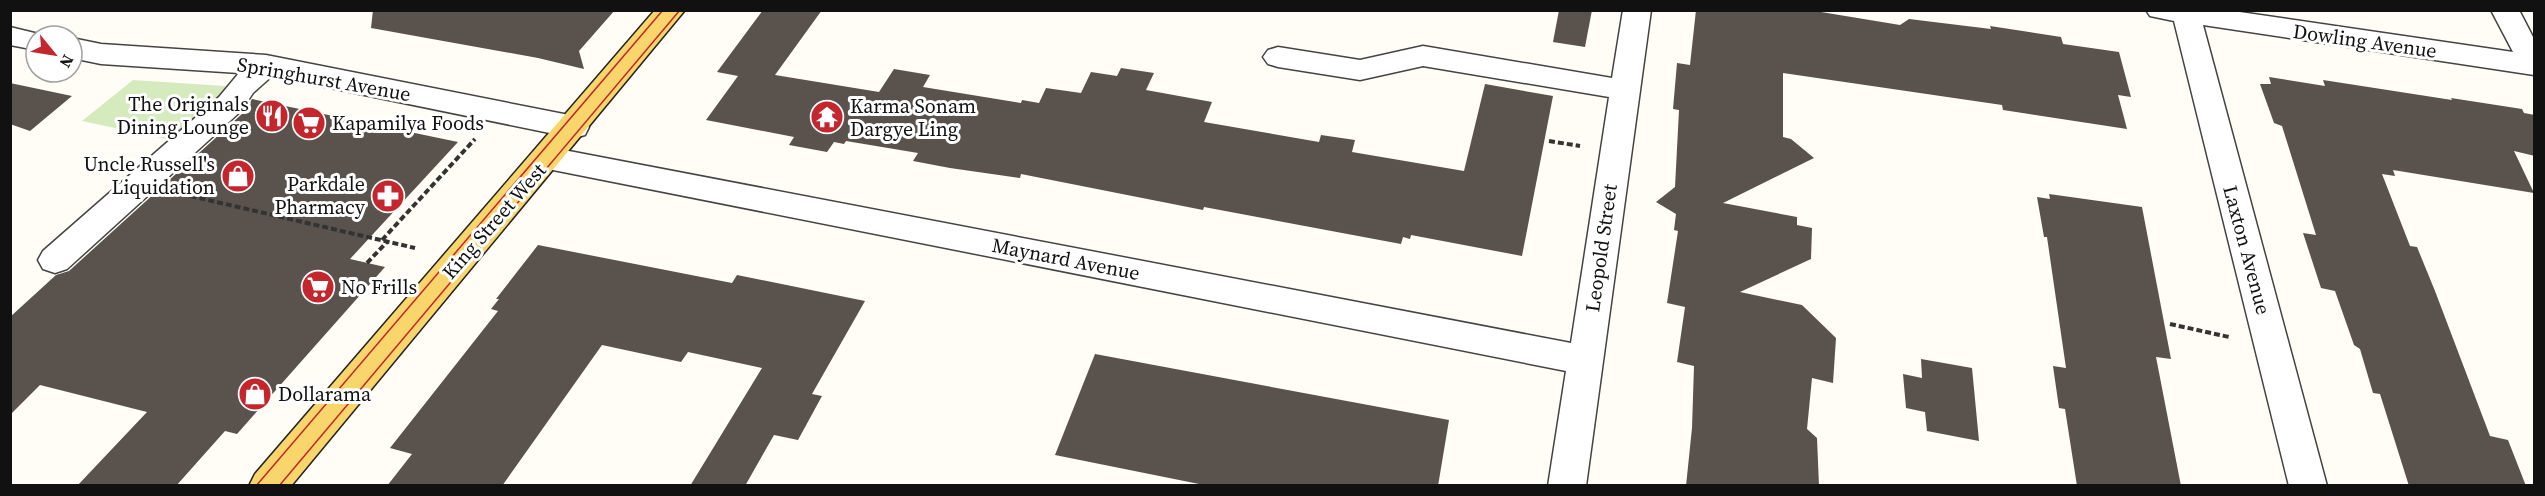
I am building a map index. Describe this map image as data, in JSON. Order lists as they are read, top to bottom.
{
  "streets": {
    "main road": ["King Street West"],
    "street": [
      "Dowling Avenue",
      "Springhurst Avenue",
      "Leopold Street",
      "Laxton Avenue",
      "Maynard Avenue"
    ]
  },
  "crossings": [
    ["Dowling Avenue", "Laxton Avenue"],
    ["Springhurst Avenue", "King Street West"],
    ["King Street West", "Maynard Avenue"],
    ["Leopold Street", "Maynard Avenue"]
  ],
  "places": {
    "restaurant": ["The Originals Dining Lounge"],
    "temple": ["Karma Sonam Dargye Ling"],
    "supermarket": ["Kapamilya Foods", "No Frills"],
    "shop": ["Uncle Russell's Liquidation", "Dollarama"],
    "pharmacy": ["Parkdale Pharmacy"]
  },
  "north": "bottom right"
}
